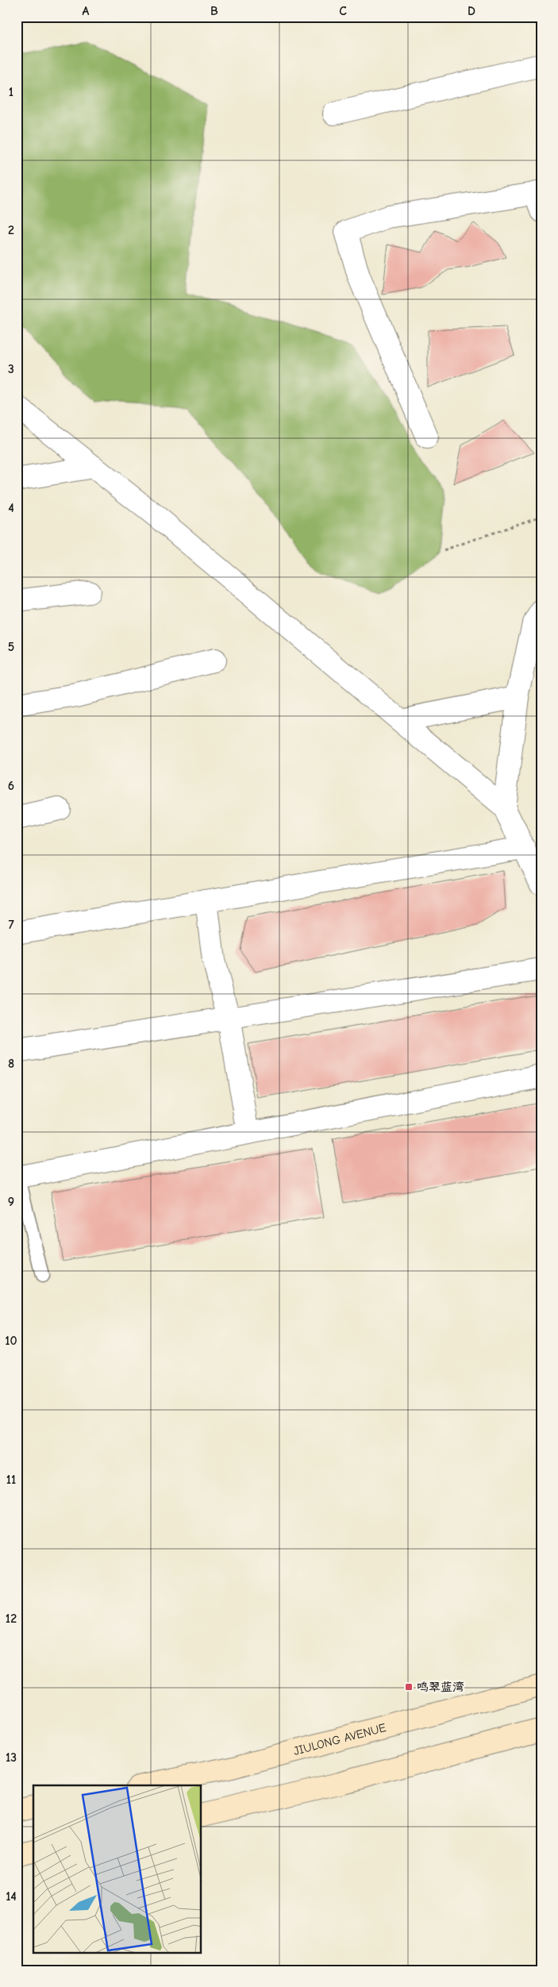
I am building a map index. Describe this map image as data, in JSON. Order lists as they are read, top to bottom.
{
  "streets": {
    "main road": ["JIULONG AVENUE"]
  },
  "places": {
    "transit": ["鸣翠蓝湾"]
  },
  "grid": {
    "columns": [
      "A",
      "B",
      "C",
      "D"
    ],
    "rows": [
      "1",
      "2",
      "3",
      "4",
      "5",
      "6",
      "7",
      "8",
      "9",
      "10",
      "11",
      "12",
      "13",
      "14"
    ]
  }
}
